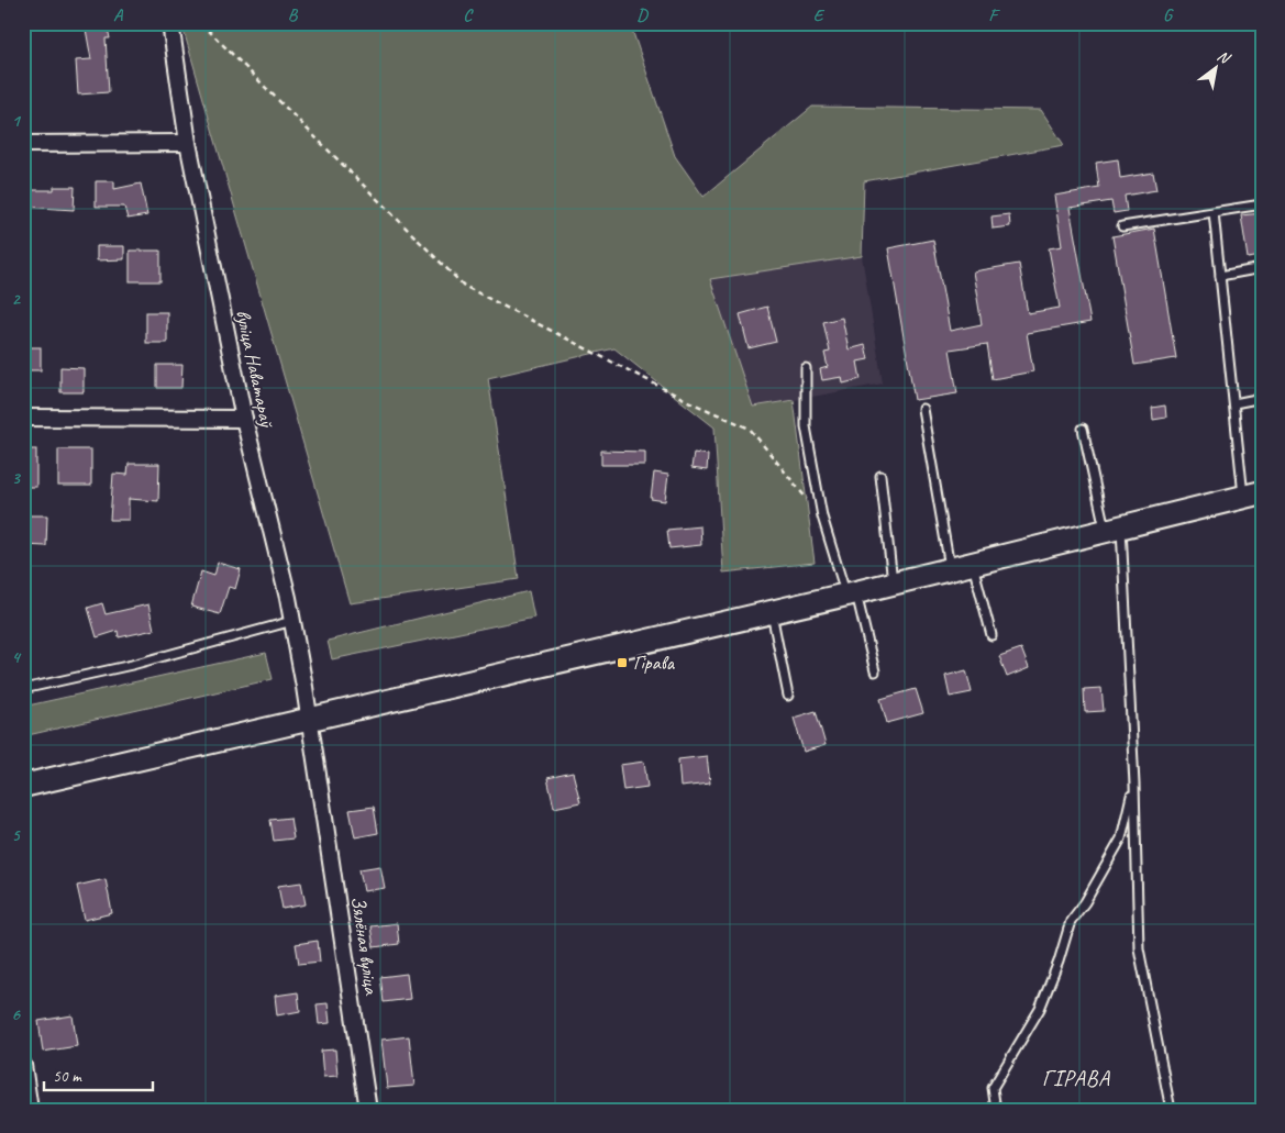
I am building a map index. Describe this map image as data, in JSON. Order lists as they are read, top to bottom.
{
  "streets": {
    "street": ["вуліца Наватараў", "Зялёная вуліца"]
  },
  "crossings": [
    ["вуліца Наватараў", "Зялёная вуліца"]
  ],
  "districts": ["ГІРАВА"],
  "places": {
    "transit": ["Гірава"]
  },
  "scale_bar": "50 m",
  "north": "top right",
  "grid": {
    "columns": [
      "A",
      "B",
      "C",
      "D",
      "E",
      "F",
      "G"
    ],
    "rows": [
      "1",
      "2",
      "3",
      "4",
      "5",
      "6"
    ]
  }
}
